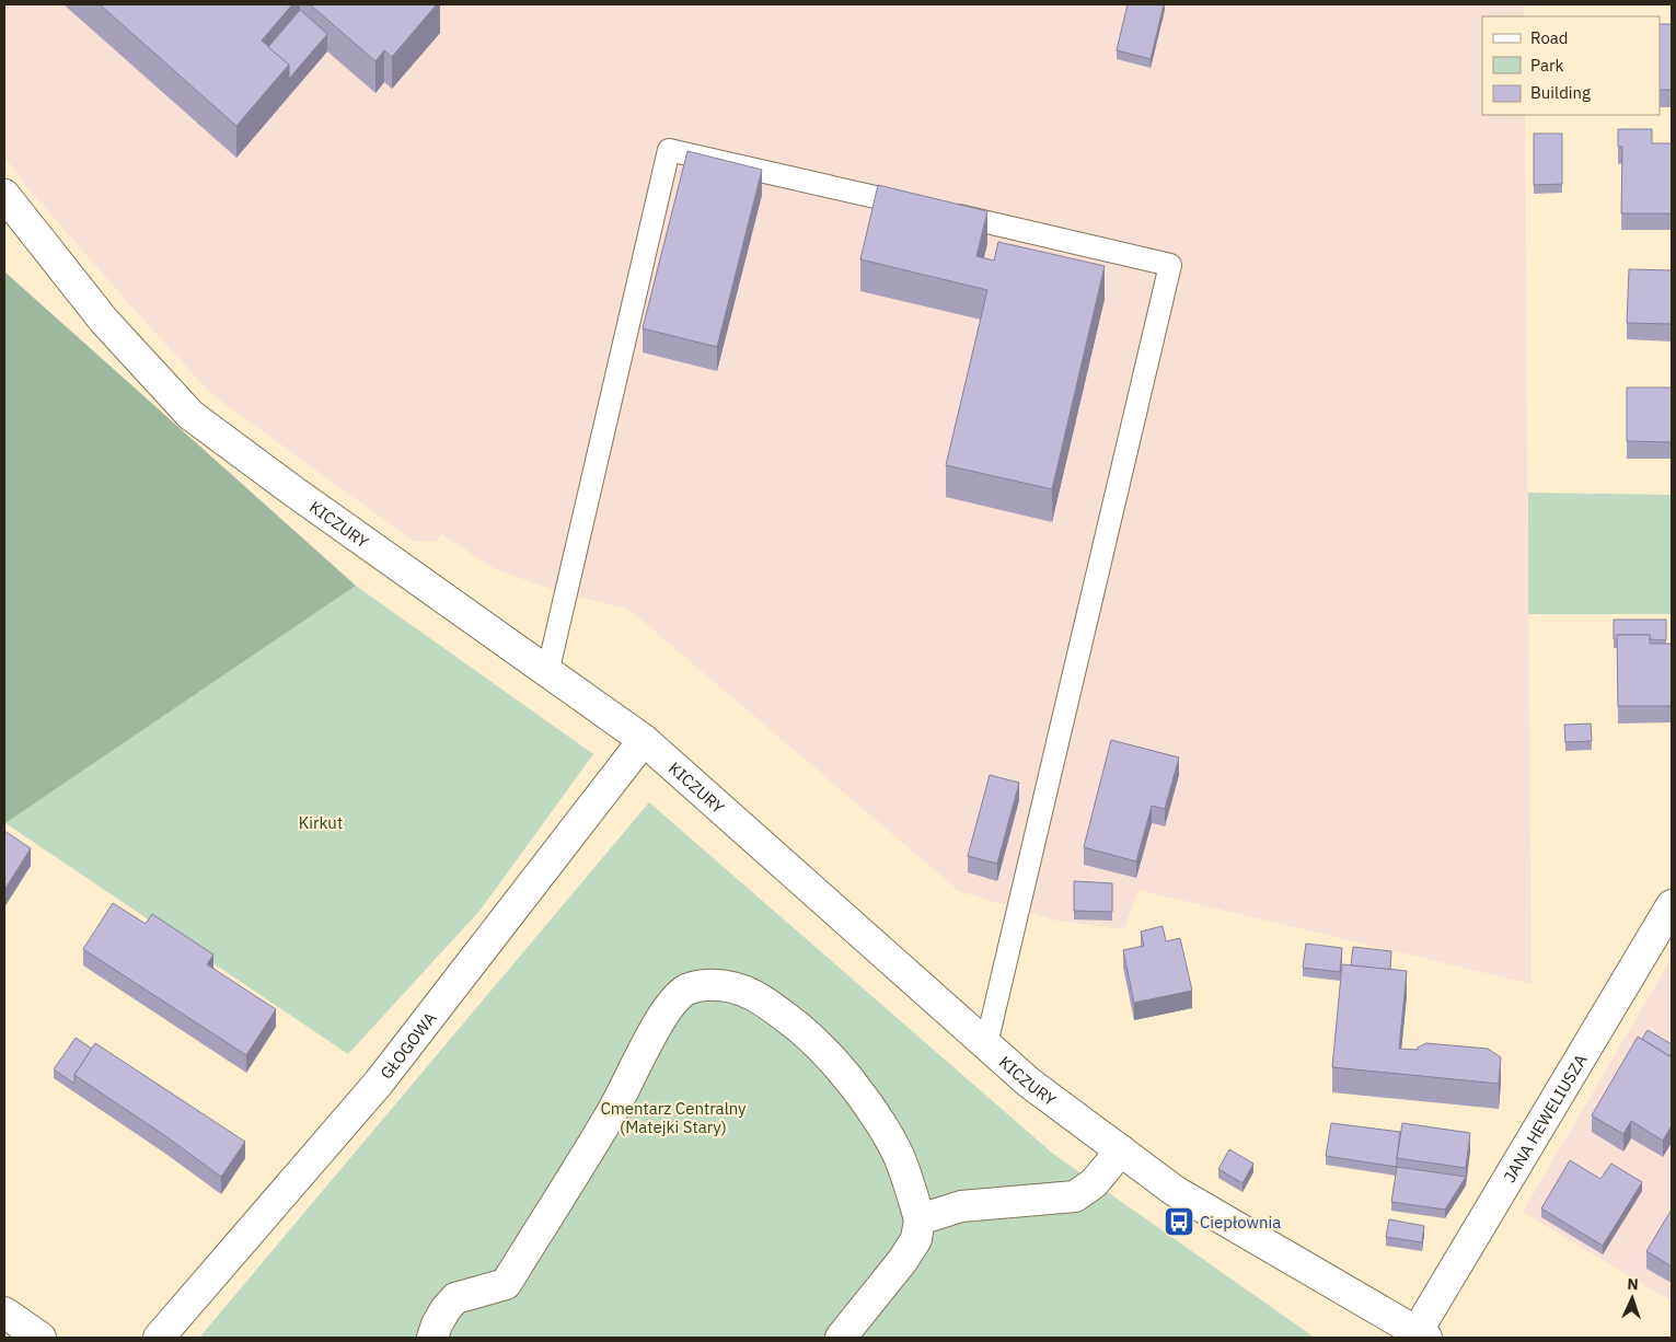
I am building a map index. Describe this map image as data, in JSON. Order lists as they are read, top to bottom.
{
  "streets": {
    "street": ["KICZURY", "GŁOGOWA", "JANA HEWELIUSZA"]
  },
  "crossings": [
    ["KICZURY", "GŁOGOWA"],
    ["KICZURY", "JANA HEWELIUSZA"]
  ],
  "parks": ["Kirkut", "Cmentarz Centralny (Matejki Stary)"],
  "places": {
    "bus stop": ["Ciepłownia"]
  },
  "legend": ["Road", "Park", "Building"],
  "north": "top"
}
